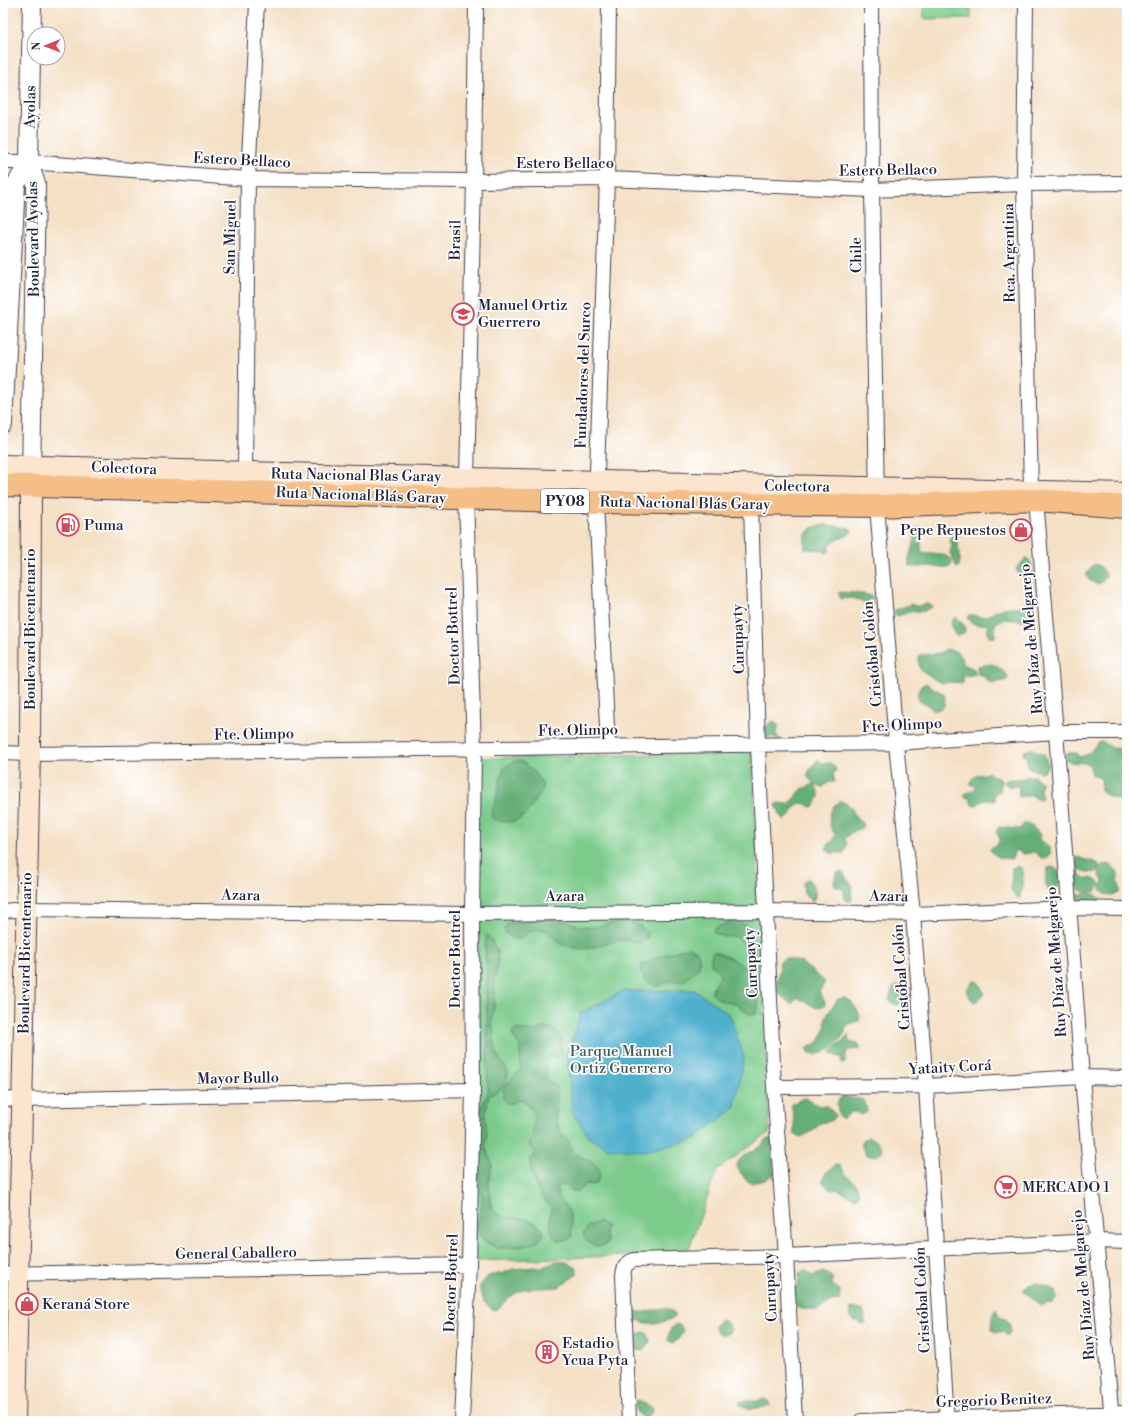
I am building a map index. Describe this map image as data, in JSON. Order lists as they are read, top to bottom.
{
  "streets": {
    "highway": ["Ruta Nacional Blás Garay", "PY08"],
    "main road": ["Colectora", "Ruta Nacional Blas Garay", "Boulevard Bicentenario"],
    "street": [
      "Ayolas",
      "Estero Bellaco",
      "San Miguel",
      "Boulevard Ayolas",
      "Brasil",
      "Rca. Argentina",
      "Chile",
      "Fundadores del Surco",
      "Doctor Bottrel",
      "Curupayty",
      "Ruy Díaz de Melgarejo",
      "Cristóbal Colón",
      "Fte. Olimpo",
      "Azara",
      "Yataity Corá",
      "Mayor Bullo",
      "General Caballero",
      "Gregorio Benitez"
    ]
  },
  "crossings": [
    ["Ayolas", "Estero Bellaco"],
    ["Ayolas", "Boulevard Ayolas"],
    ["Estero Bellaco", "San Miguel"],
    ["Estero Bellaco", "Boulevard Ayolas"],
    ["Estero Bellaco", "Brasil"],
    ["Estero Bellaco", "Rca. Argentina"],
    ["Estero Bellaco", "Chile"],
    ["Estero Bellaco", "Fundadores del Surco"],
    ["San Miguel", "Colectora"],
    ["San Miguel", "Ruta Nacional Blas Garay"],
    ["Boulevard Ayolas", "Colectora"],
    ["Boulevard Ayolas", "Ruta Nacional Blás Garay"],
    ["Boulevard Ayolas", "Boulevard Bicentenario"],
    ["Brasil", "Colectora"],
    ["Brasil", "Ruta Nacional Blas Garay"],
    ["Brasil", "Ruta Nacional Blás Garay"],
    ["Brasil", "Doctor Bottrel"],
    ["Rca. Argentina", "Ruta Nacional Blás Garay"],
    ["Rca. Argentina", "Ruy Díaz de Melgarejo"],
    ["Chile", "Colectora"],
    ["Chile", "Ruta Nacional Blás Garay"],
    ["Chile", "Cristóbal Colón"],
    ["Fundadores del Surco", "Colectora"],
    ["Fundadores del Surco", "Ruta Nacional Blás Garay"],
    ["Fundadores del Surco", "Fte. Olimpo"],
    ["Colectora", "Ruta Nacional Blas Garay"],
    ["Colectora", "Ruta Nacional Blás Garay"],
    ["Colectora", "Boulevard Bicentenario"],
    ["Colectora", "Doctor Bottrel"],
    ["Colectora", "Cristóbal Colón"],
    ["Ruta Nacional Blas Garay", "Ruta Nacional Blás Garay"],
    ["Ruta Nacional Blas Garay", "Doctor Bottrel"],
    ["Ruta Nacional Blás Garay", "Boulevard Bicentenario"],
    ["Ruta Nacional Blás Garay", "Doctor Bottrel"],
    ["Ruta Nacional Blás Garay", "Curupayty"],
    ["Ruta Nacional Blás Garay", "Ruy Díaz de Melgarejo"],
    ["Ruta Nacional Blás Garay", "Cristóbal Colón"],
    ["Boulevard Bicentenario", "Fte. Olimpo"],
    ["Boulevard Bicentenario", "Azara"],
    ["Boulevard Bicentenario", "Mayor Bullo"],
    ["Boulevard Bicentenario", "General Caballero"],
    ["Doctor Bottrel", "Fte. Olimpo"],
    ["Doctor Bottrel", "Azara"],
    ["Doctor Bottrel", "Mayor Bullo"],
    ["Doctor Bottrel", "General Caballero"],
    ["Curupayty", "Fte. Olimpo"],
    ["Curupayty", "Azara"],
    ["Curupayty", "Yataity Corá"],
    ["Ruy Díaz de Melgarejo", "Fte. Olimpo"],
    ["Ruy Díaz de Melgarejo", "Azara"],
    ["Ruy Díaz de Melgarejo", "Yataity Corá"],
    ["Ruy Díaz de Melgarejo", "Gregorio Benitez"],
    ["Cristóbal Colón", "Fte. Olimpo"],
    ["Cristóbal Colón", "Azara"],
    ["Cristóbal Colón", "Yataity Corá"],
    ["Cristóbal Colón", "Gregorio Benitez"]
  ],
  "parks": ["Parque Manuel Ortiz Guerrero"],
  "places": {
    "school or university": ["Manuel Ortiz Guerrero"],
    "fuel station": ["Puma"],
    "shop": ["Pepe Repuestos", "Keraná Store"],
    "supermarket": ["MERCADO 1"],
    "building": ["Estadio Ycua Pyta"]
  },
  "north": "left"
}
